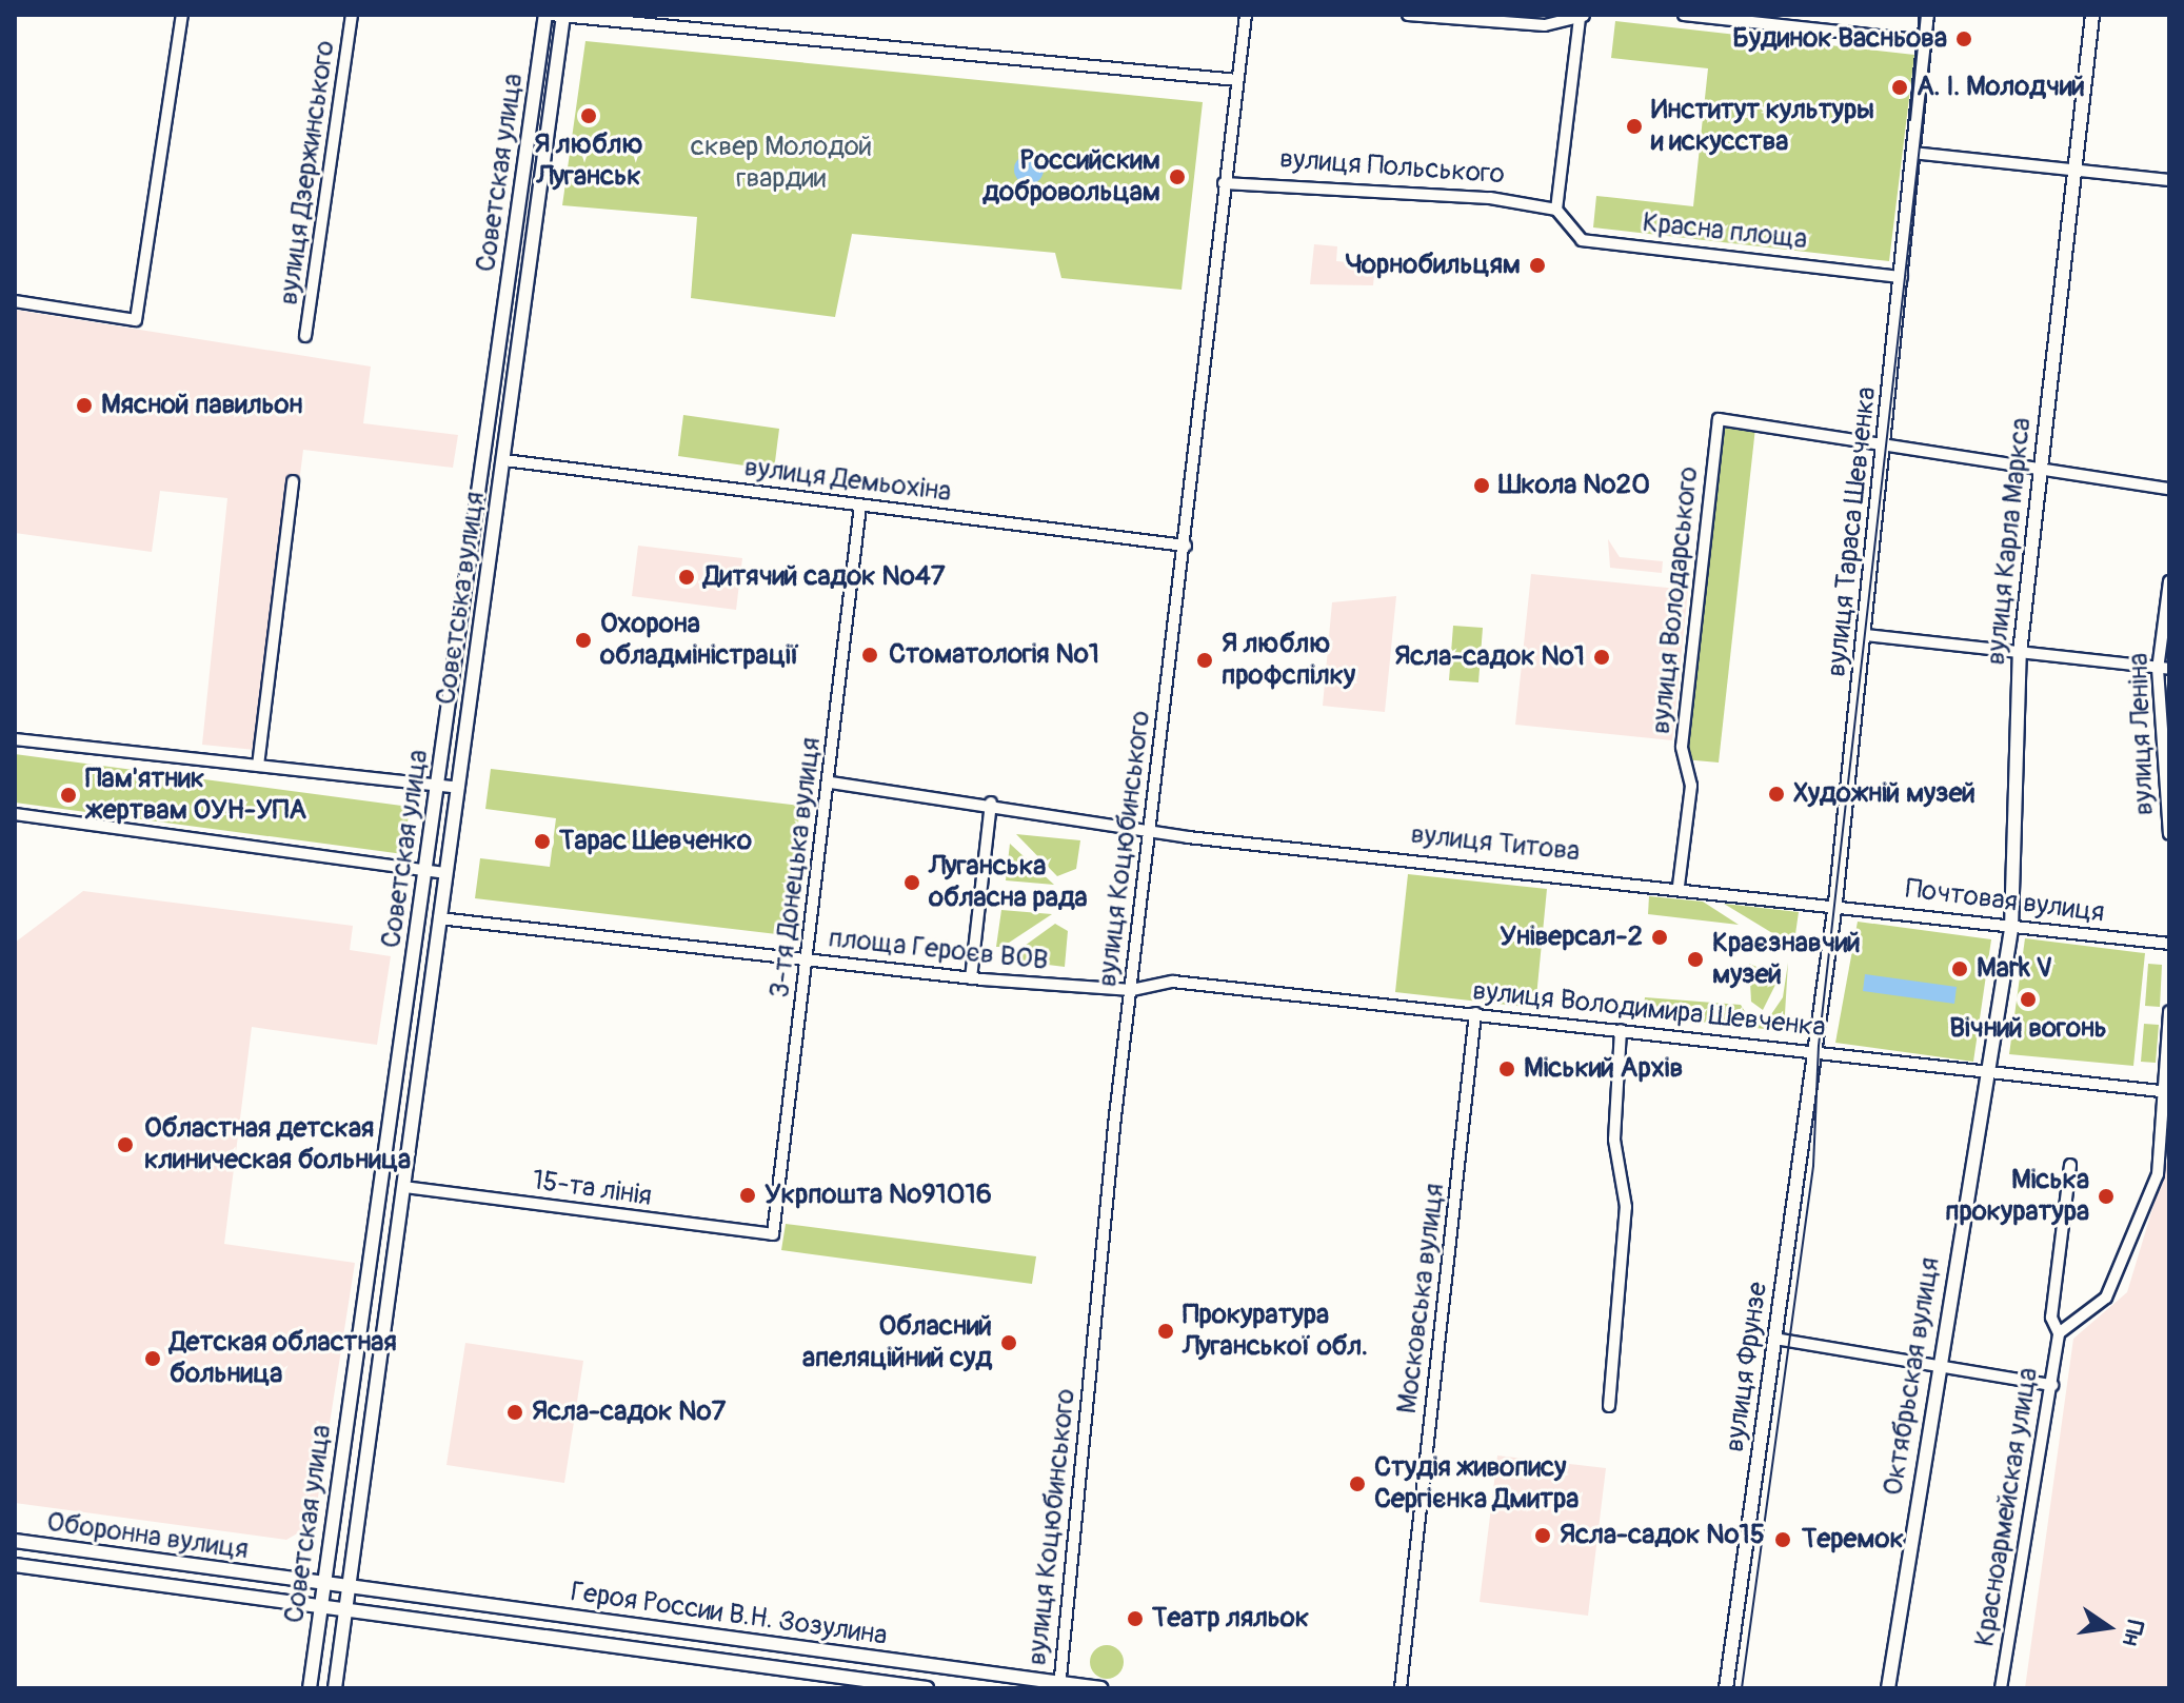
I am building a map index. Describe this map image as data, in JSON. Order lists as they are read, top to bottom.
{
  "streets": {
    "main road": [
      "Советская улица",
      "вулиця Тараса Шевченка",
      "вулиця Карла Маркса",
      "Совєтська вулиця",
      "вулиця Фрунзе",
      "Октябрьская вулиця",
      "Оборонна вулиця",
      "Героя России В.Н. Зозулина"
    ],
    "street": [
      "вулиця Польського",
      "вулиця Дзержинського",
      "Красна площа",
      "вулиця Демьохіна",
      "вулиця Володарського",
      "вулиця Леніна",
      "вулиця Титова",
      "вулиця Коцюбинського",
      "3-тя Донецька вулиця",
      "Почтовая вулиця",
      "площа Героєв ВОВ",
      "вулиця Володимира Шевченка",
      "15-та лінія",
      "Московська вулиця",
      "Красноармейская улица"
    ]
  },
  "crossings": [
    ["вулиця Польського", "Красна площа"],
    ["вулиця Польського", "вулиця Коцюбинського"],
    ["Советская улица", "Совєтська вулиця"],
    ["Советская улица", "Оборонна вулиця"],
    ["Красна площа", "вулиця Тараса Шевченка"],
    ["вулиця Демьохіна", "Совєтська вулиця"],
    ["вулиця Демьохіна", "вулиця Коцюбинського"],
    ["вулиця Демьохіна", "3-тя Донецька вулиця"],
    ["вулиця Тараса Шевченка", "вулиця Володарського"],
    ["вулиця Тараса Шевченка", "вулиця Титова"],
    ["вулиця Тараса Шевченка", "Почтовая вулиця"],
    ["вулиця Тараса Шевченка", "вулиця Володимира Шевченка"],
    ["вулиця Тараса Шевченка", "вулиця Фрунзе"],
    ["вулиця Карла Маркса", "Почтовая вулиця"],
    ["вулиця Карла Маркса", "вулиця Володимира Шевченка"],
    ["вулиця Карла Маркса", "Октябрьская вулиця"],
    ["Совєтська вулиця", "площа Героєв ВОВ"],
    ["Совєтська вулиця", "15-та лінія"],
    ["Совєтська вулиця", "Оборонна вулиця"],
    ["Совєтська вулиця", "Героя России В.Н. Зозулина"],
    ["вулиця Володарського", "вулиця Титова"],
    ["вулиця Титова", "вулиця Коцюбинського"],
    ["вулиця Титова", "Почтовая вулиця"],
    ["вулиця Коцюбинського", "площа Героєв ВОВ"],
    ["вулиця Коцюбинського", "вулиця Володимира Шевченка"],
    ["вулиця Коцюбинського", "Героя России В.Н. Зозулина"],
    ["3-тя Донецька вулиця", "площа Героєв ВОВ"],
    ["3-тя Донецька вулиця", "15-та лінія"],
    ["площа Героєв ВОВ", "вулиця Володимира Шевченка"],
    ["вулиця Володимира Шевченка", "Московська вулиця"],
    ["вулиця Володимира Шевченка", "вулиця Фрунзе"],
    ["вулиця Володимира Шевченка", "Октябрьская вулиця"],
    ["Оборонна вулиця", "Героя России В.Н. Зозулина"]
  ],
  "parks": ["сквер Молодой гвардии"],
  "places": [
    "Будинок Васньова",
    "А. І. Молодчий",
    "Я люблю Луганськ",
    "Институт культуры и искусства",
    "Pоссийским добровольцам",
    "Чорнобильцям",
    "Мясной павильон",
    "Школа №20",
    "Дитячий садок №47",
    "Охорона обладміністрації",
    "Стоматологія №1",
    "Ясла-садок №1",
    "Я люблю профспілку",
    "Художній музей",
    "Пам'ятник жертвам ОУН-УПА",
    "Тарас Шевченко",
    "Луганська обласна рада",
    "Універсал-2",
    "Краєзнавчий музей",
    "Mark V",
    "Вічний вогонь",
    "Міський Архів",
    "Областная детская клиническая больница",
    "Укрпошта №91016",
    "Міська прокуратура",
    "Прокуратура Луганської обл.",
    "Обласний апеляційний суд",
    "Детская областная больница",
    "Ясла-садок №7",
    "Студія живопису Сергієнка Дмитра",
    "Ясла-садок №15",
    "Теремок",
    "Театр ляльок"
  ],
  "north": "right"
}
